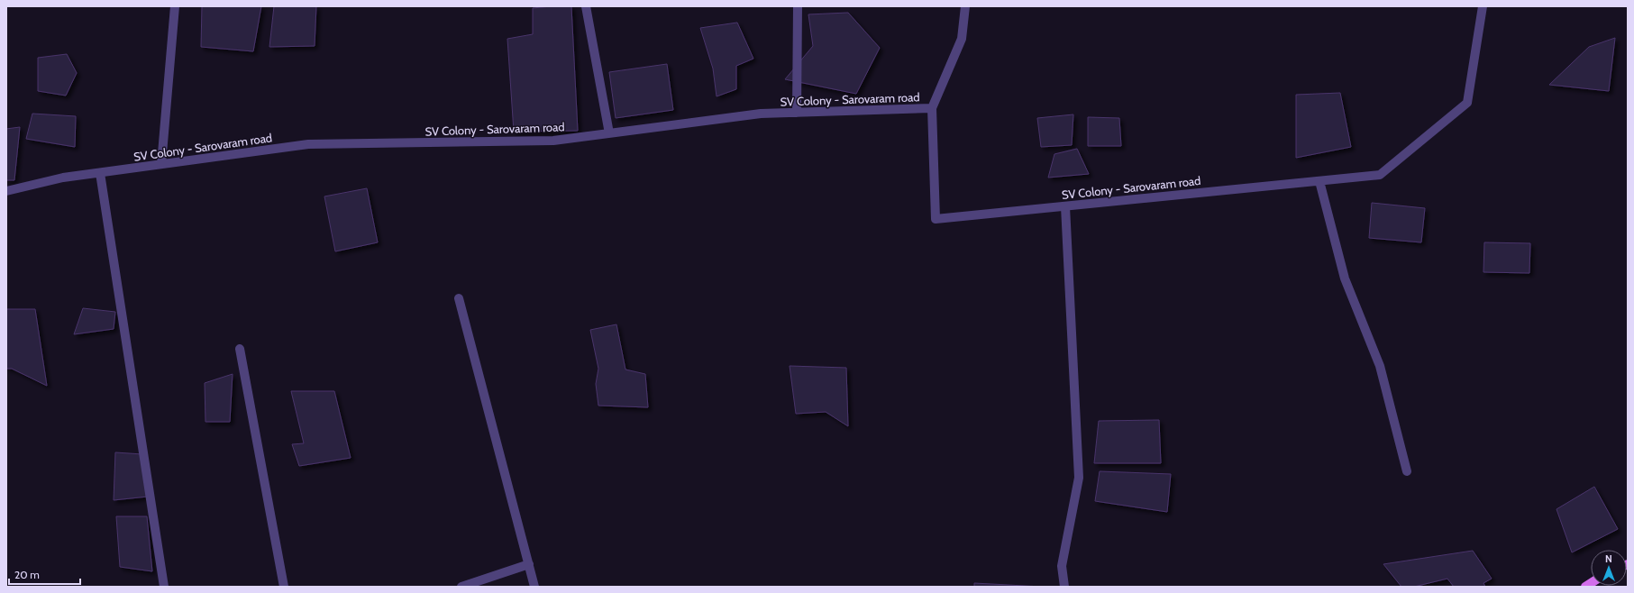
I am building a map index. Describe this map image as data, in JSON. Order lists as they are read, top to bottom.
{
  "streets": {
    "street": ["SV Colony - Sarovaram road"]
  },
  "scale_bar": "20 m",
  "north": "top"
}
